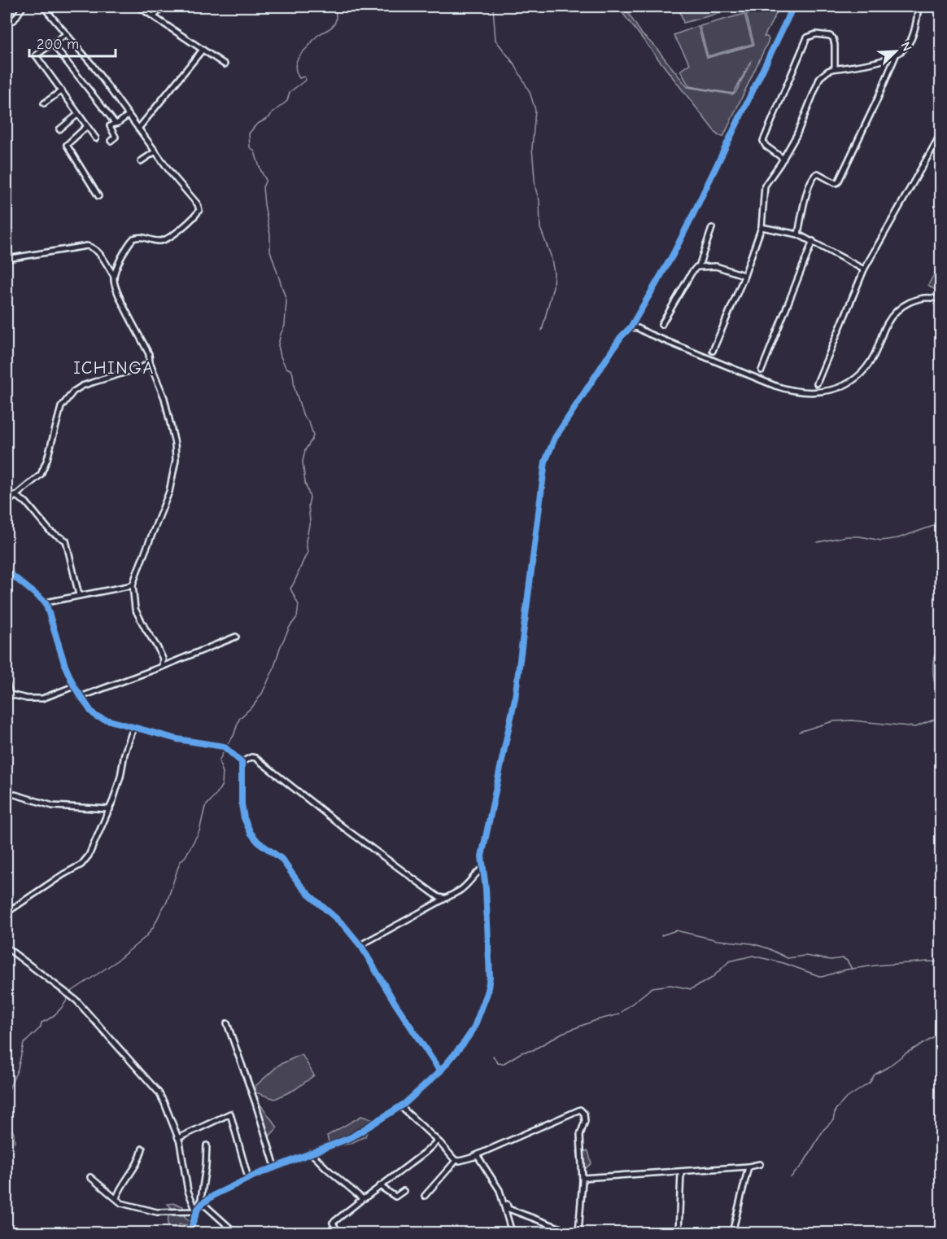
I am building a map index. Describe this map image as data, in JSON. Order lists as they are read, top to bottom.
{
  "districts": ["ICHINGA"],
  "scale_bar": "200 m",
  "north": "top right"
}
